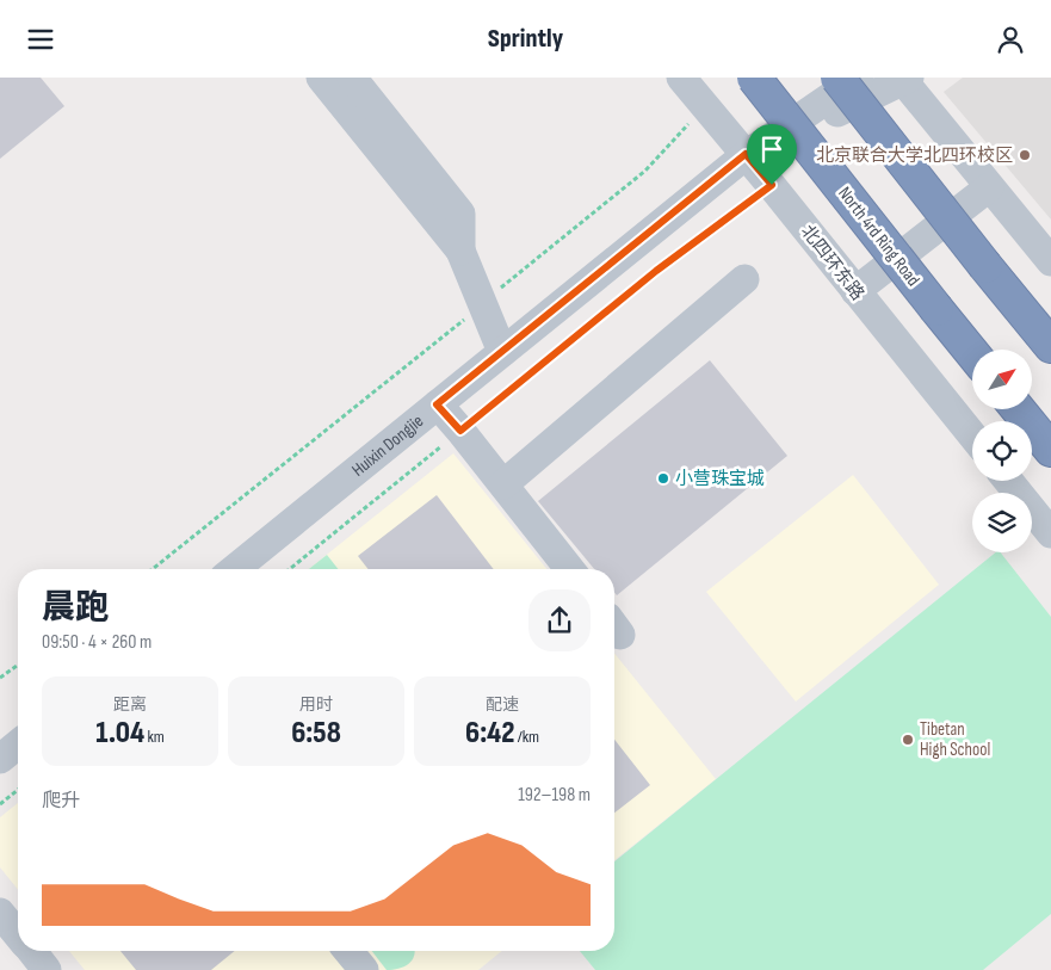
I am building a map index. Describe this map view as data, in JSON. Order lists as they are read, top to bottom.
{
  "streets": {
    "highway": ["North 4rd Ring Road"],
    "street": ["北四环东路", "Huixin Dongjie"]
  },
  "crossings": [
    ["北四环东路", "Huixin Dongjie"]
  ],
  "places": ["北京联合大学北四环校区", "小营珠宝城", "Tibetan High School"],
  "north": "top right",
  "page": {
    "header": "Sprintly",
    "heading": ["晨跑", "09:50 · 4 × 260 m"],
    "stats": [
      ["距离", "1.04 km"],
      ["用时", "6:58"],
      ["配速", "6:42 /km"]
    ],
    "chart": ["爬升", "192–198 m"]
  }
}
